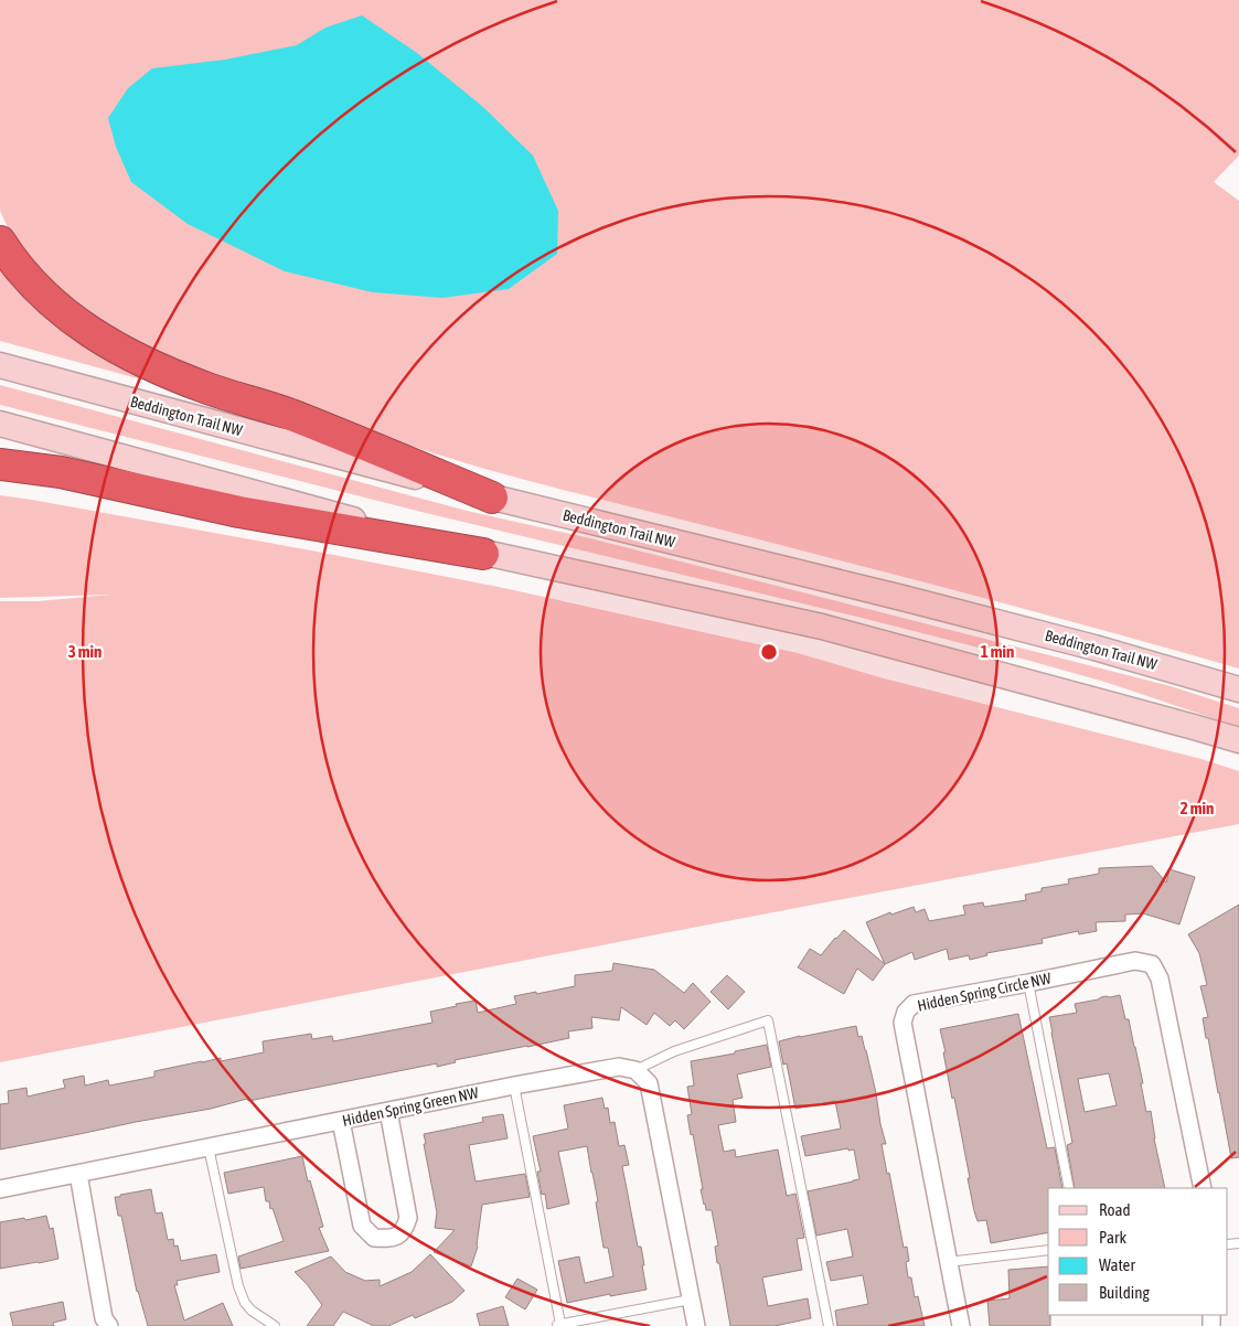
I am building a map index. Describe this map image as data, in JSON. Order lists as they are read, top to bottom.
{
  "streets": {
    "main road": ["Beddington Trail NW"],
    "street": ["Hidden Spring Circle NW", "Hidden Spring Green NW"]
  },
  "legend": [
    "Road",
    "Park",
    "Water",
    "Building"
  ],
  "rings": ["1 min", "3 min", "2 min"]
}
